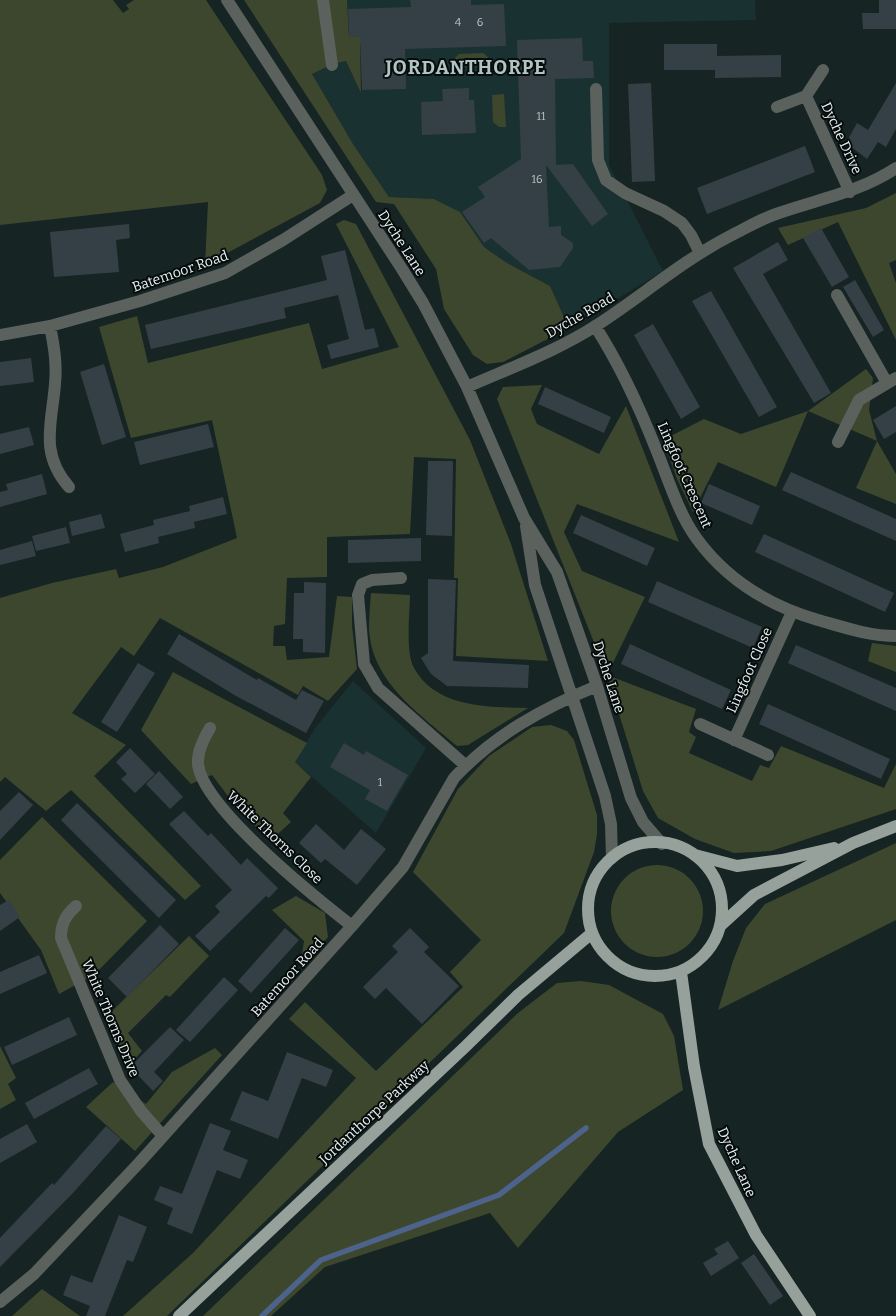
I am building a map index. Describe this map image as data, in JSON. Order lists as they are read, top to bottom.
{
  "streets": {
    "main road": ["Dyche Lane", "Jordanthorpe Parkway"],
    "street": [
      "Dyche Drive",
      "Batemoor Road",
      "Dyche Road",
      "Lingfoot Crescent",
      "Lingfoot Close",
      "White Thorns Close",
      "White Thorns Drive"
    ]
  },
  "crossings": [
    ["Dyche Drive", "Dyche Road"],
    ["Dyche Lane", "Batemoor Road"],
    ["Dyche Lane", "Dyche Road"],
    ["Dyche Lane", "Jordanthorpe Parkway"],
    ["Batemoor Road", "White Thorns Close"],
    ["Batemoor Road", "White Thorns Drive"],
    ["Dyche Road", "Lingfoot Crescent"],
    ["Lingfoot Crescent", "Lingfoot Close"]
  ],
  "districts": ["JORDANTHORPE"],
  "house_numbers": [
    "4",
    "6",
    "11",
    "16",
    "1"
  ]
}
